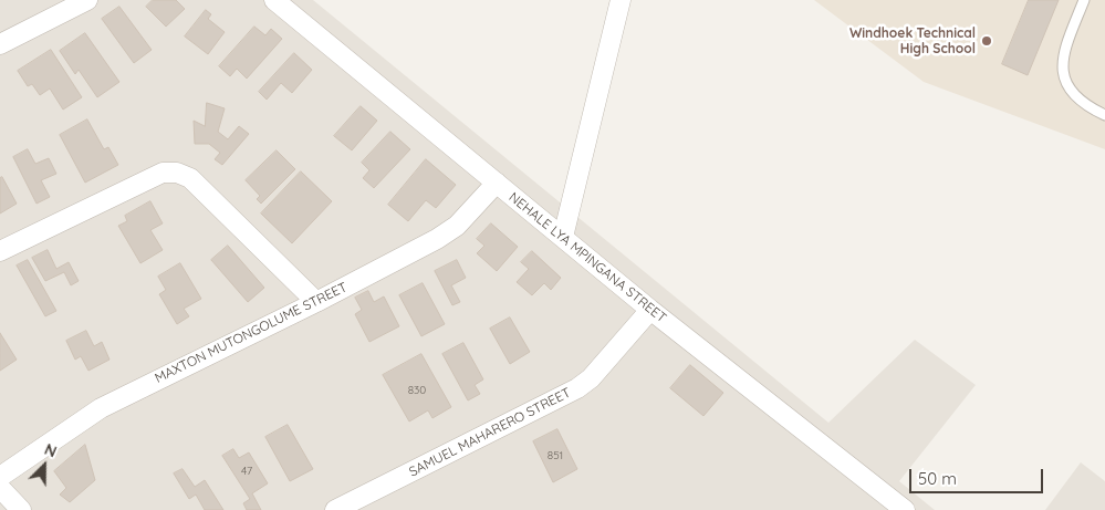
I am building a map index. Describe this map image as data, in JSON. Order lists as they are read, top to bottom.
{
  "streets": {
    "street": ["NEHALE LYA MPINGANA STREET", "MAXTON MUTONGOLUME STREET", "SAMUEL MAHARERO STREET"]
  },
  "crossings": [
    ["NEHALE LYA MPINGANA STREET", "MAXTON MUTONGOLUME STREET"],
    ["NEHALE LYA MPINGANA STREET", "SAMUEL MAHARERO STREET"]
  ],
  "places": ["Windhoek Technical High School"],
  "house_numbers": ["830", "851", "47"],
  "scale_bar": "50 m",
  "north": "top right"
}
